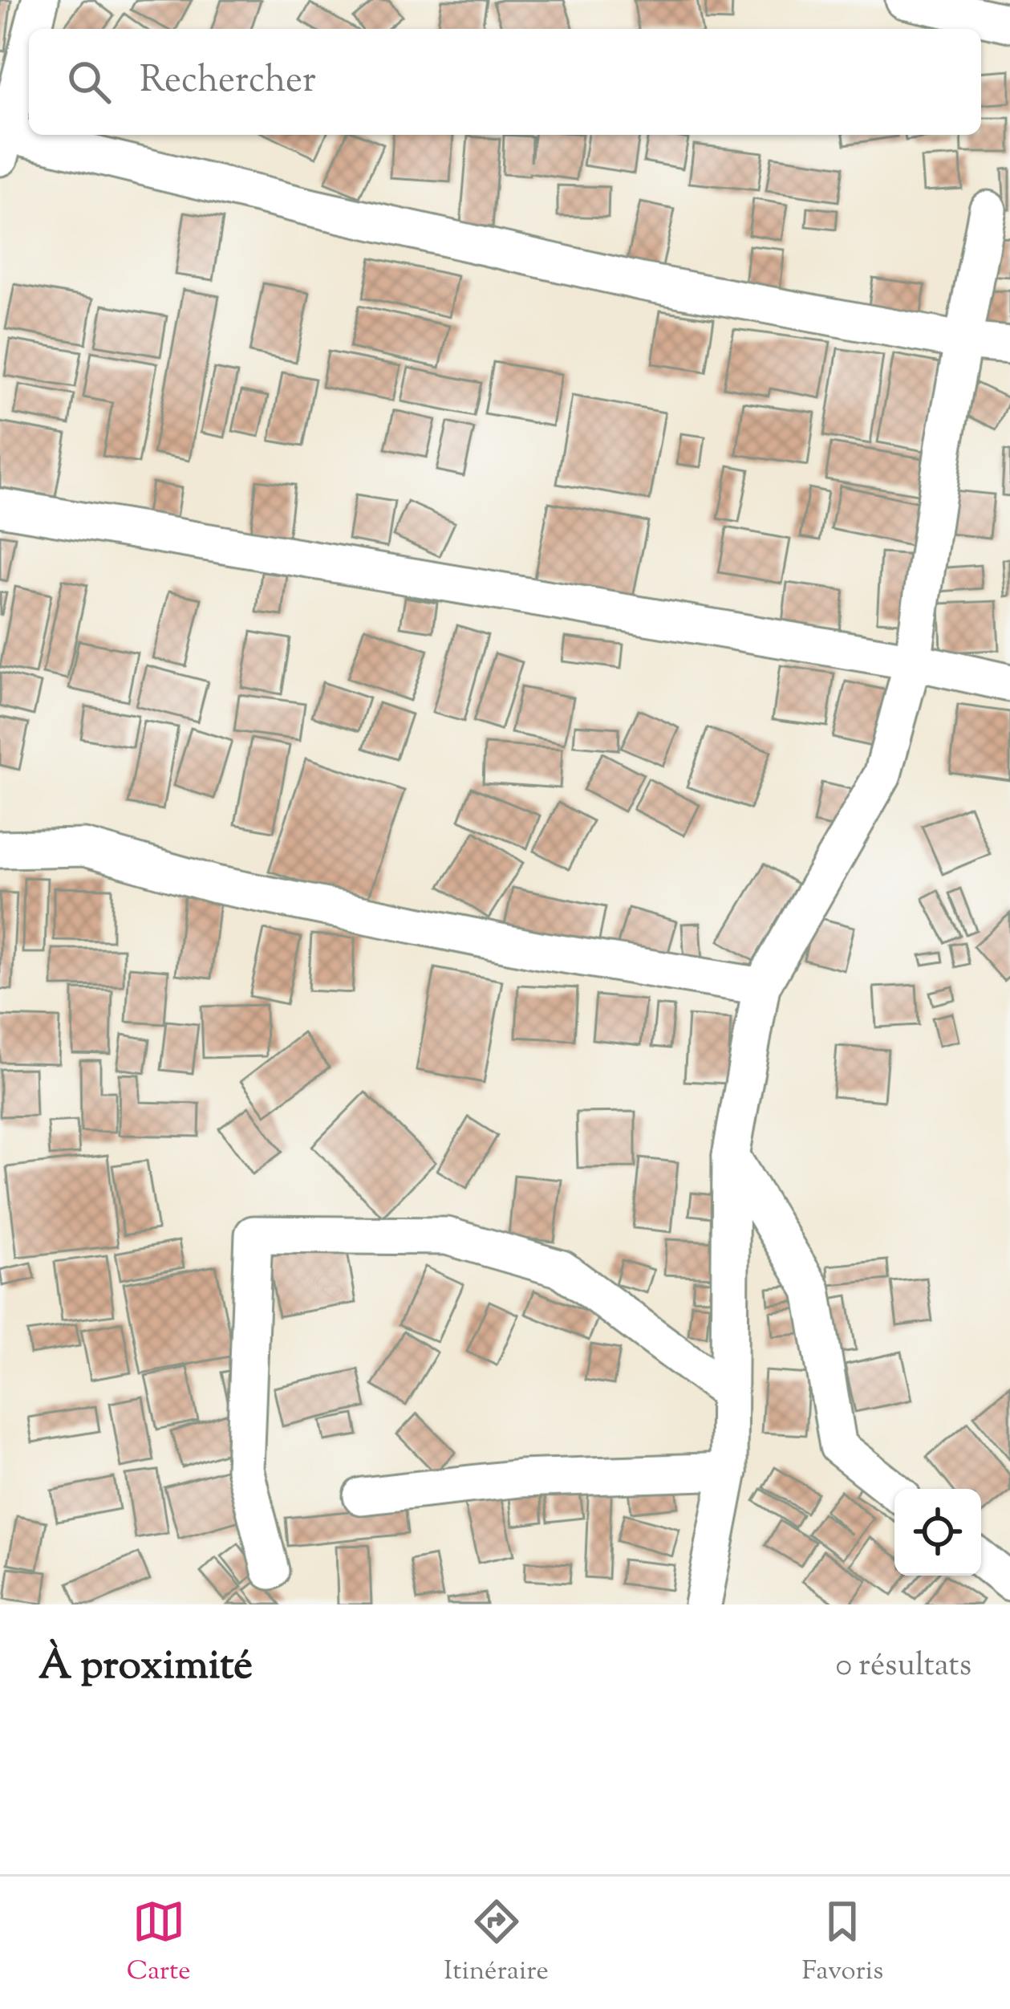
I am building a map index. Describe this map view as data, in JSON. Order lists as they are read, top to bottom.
{
  "page": {
    "search": "Rechercher",
    "heading": ["À proximité", "0 résultats"],
    "nav": ["Carte", "Itinéraire", "Favoris"]
  }
}
